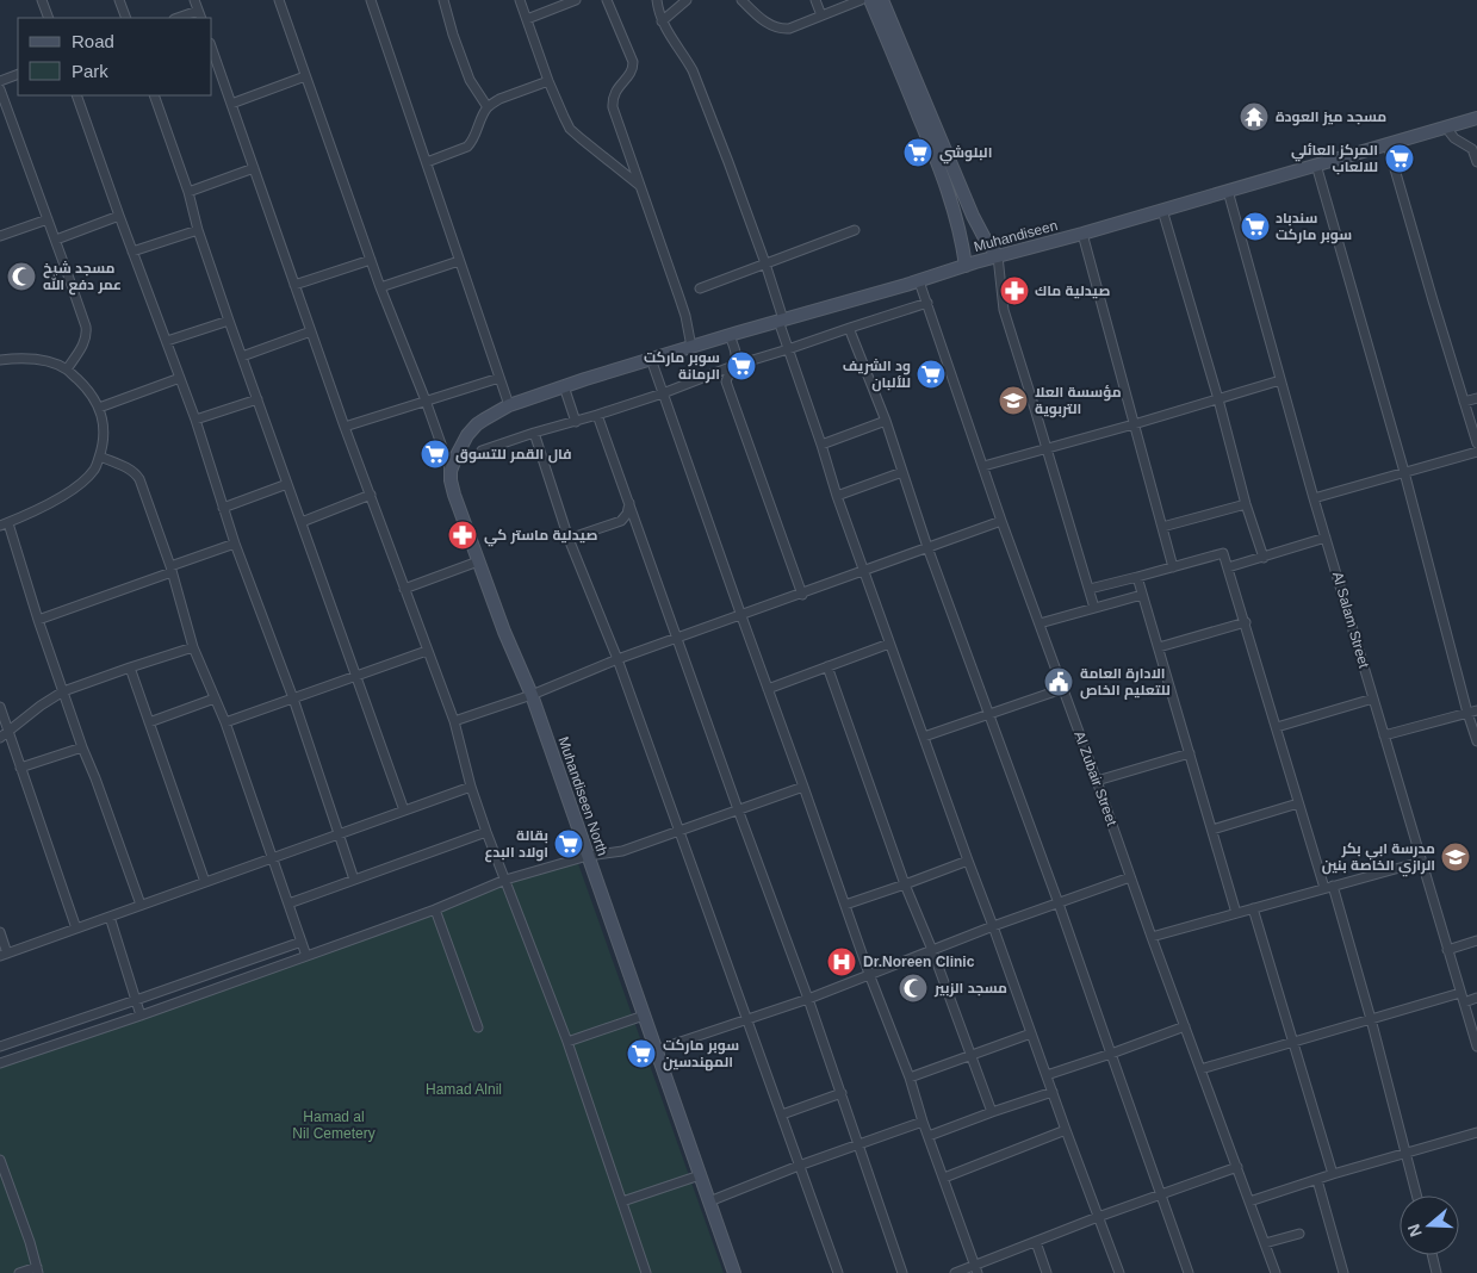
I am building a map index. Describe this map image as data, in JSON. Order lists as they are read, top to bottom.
{
  "streets": {
    "main road": ["Muhandiseen", "Muhandiseen North"],
    "street": ["Al Salam Street", "Al Zubair Street"]
  },
  "crossings": [
    ["Muhandiseen", "Al Salam Street"],
    ["Muhandiseen", "Al Zubair Street"]
  ],
  "parks": ["Hamad Alnil", "Hamad al Nil Cemetery"],
  "places": {
    "temple": ["مسجد ميز العودة"],
    "supermarket": [
      "البلوشي",
      "المركز العائلي للالعاب",
      "سندباد سوبر ماركت",
      "سوبر ماركت الرمانة",
      "ود الشريف للألبان",
      "فال القمر للتسوق",
      "بقالة اولاد البدع",
      "سوبر ماركت المهندسين"
    ],
    "mosque": ["مسجد شيخ عمر دفع الله", "مسجد الزبير"],
    "pharmacy": ["صيدلية ماك", "صيدلية ماستر كي"],
    "school or university": ["مؤسسة العلا التربوية", "مدرسة ابي بكر الرازي الخاصة بنين"],
    "public building": ["الادارة العامة للتعليم الخاص"],
    "hospital": ["Dr.Noreen Clinic"]
  },
  "legend": ["Road", "Park"],
  "north": "left"
}
